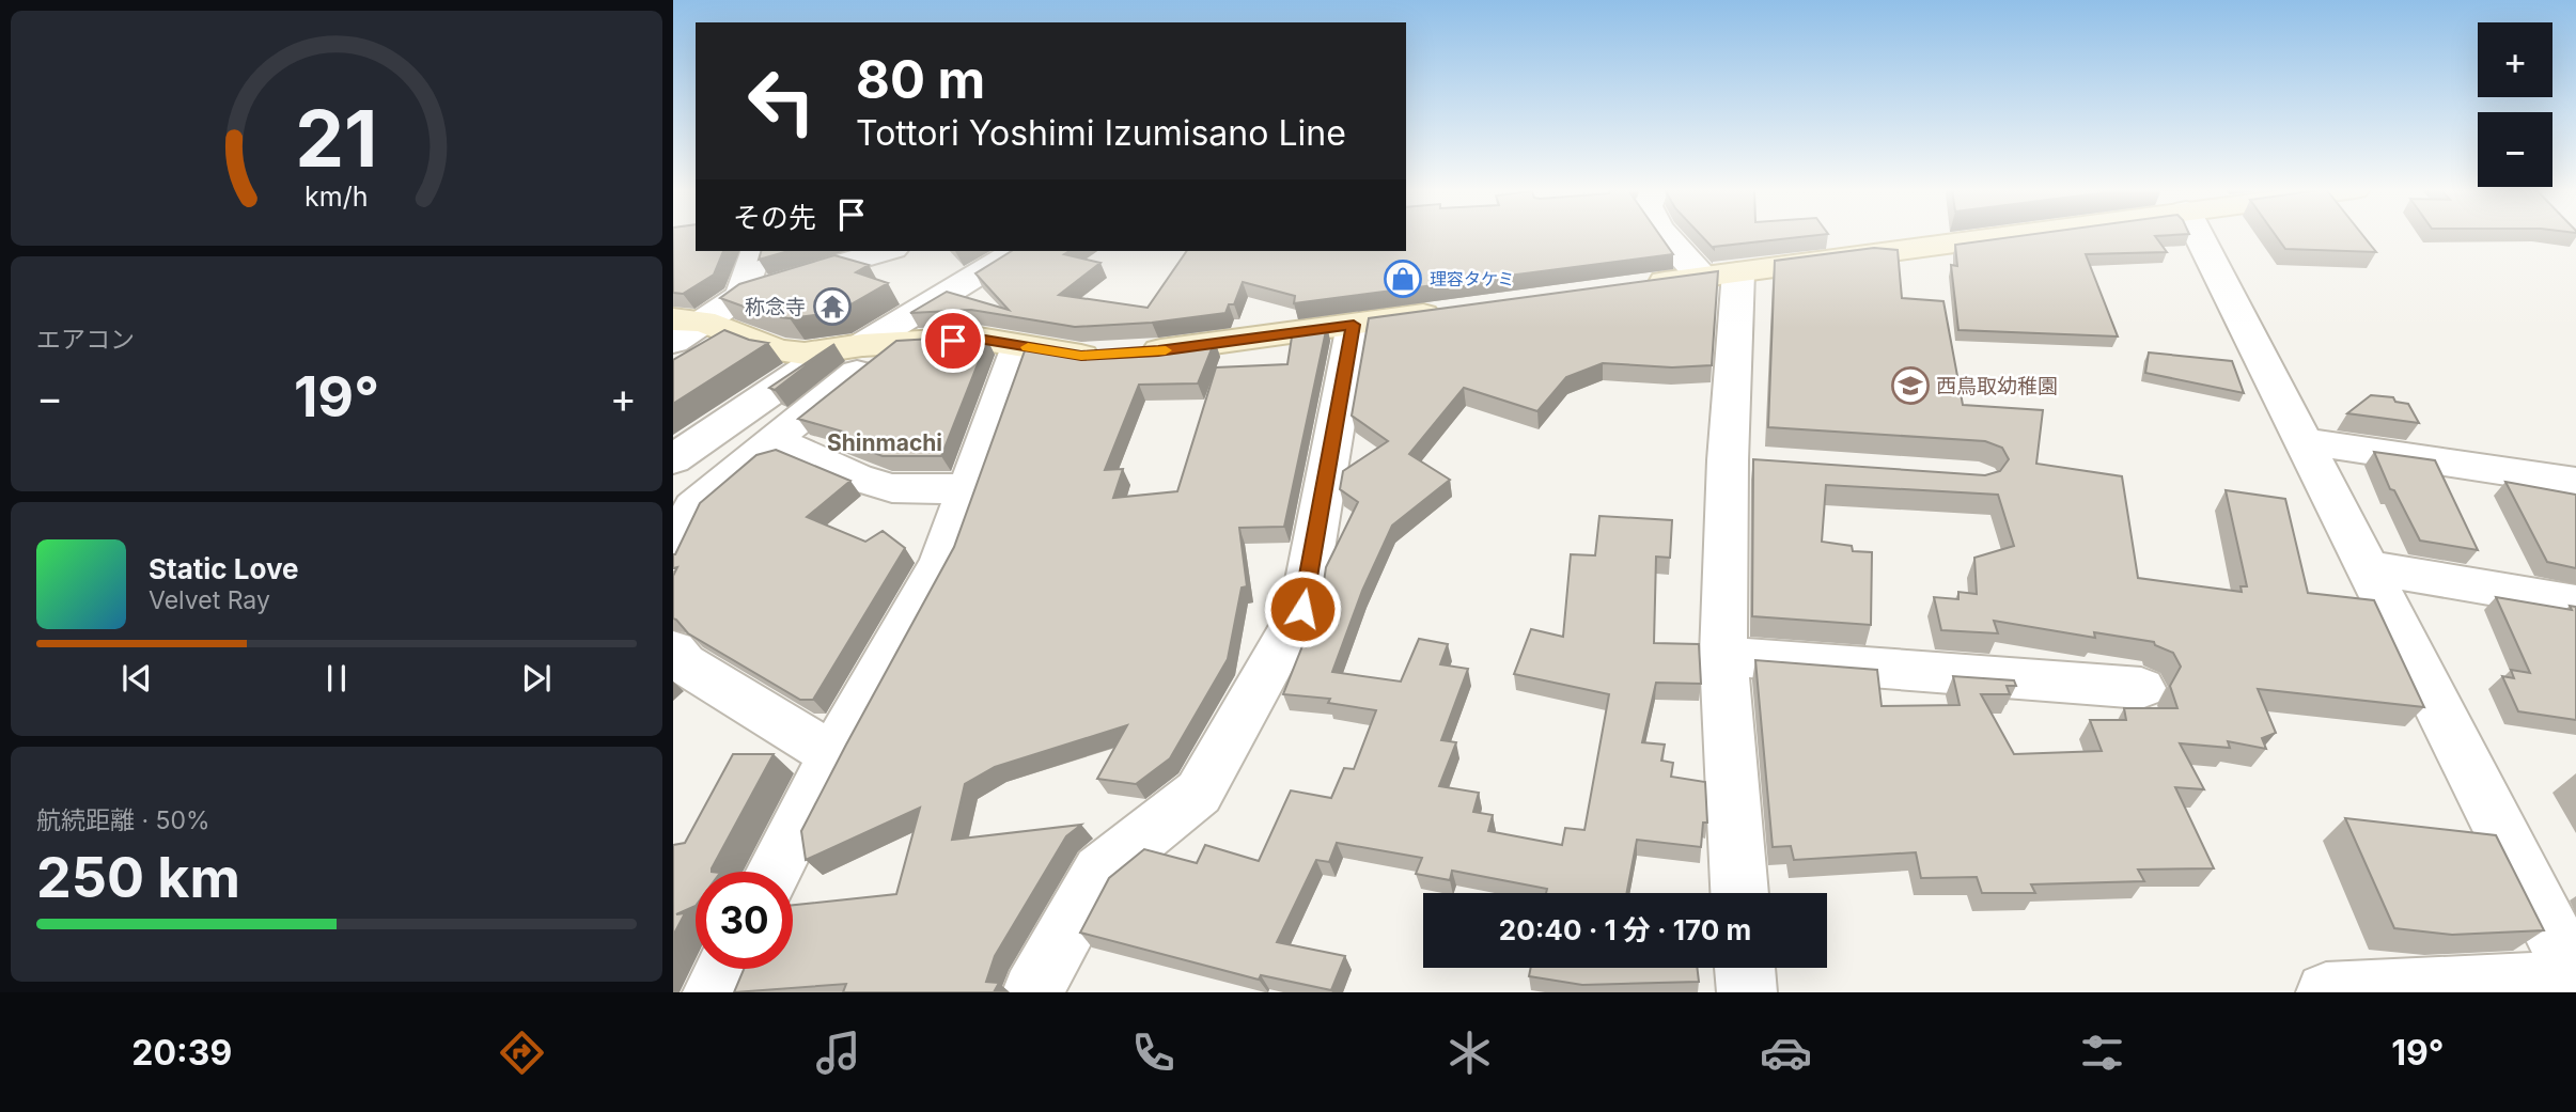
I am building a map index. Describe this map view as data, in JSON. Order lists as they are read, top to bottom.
{
  "districts": ["Shinmachi"],
  "places": {
    "shop": ["理容タケミ"],
    "temple": ["称念寺"],
    "school or university": ["西鳥取幼稚園"]
  },
  "page": {
    "map_buttons": ["+", "−"],
    "turn": ["80 m", "Tottori Yoshimi Izumisano Line"],
    "then": "その先",
    "tile": [
      "エアコン",
      ["航続距離 · 50%", "250 km"]
    ],
    "heat": ["−", "19°", "+"],
    "song": ["Static Love", "Velvet Ray"],
    "limit": "30",
    "trip": "20:40 · 1 分 · 170 m",
    "tabs": ["20:39", "19°"],
    "gauge": ["21", "km/h"]
  }
}
